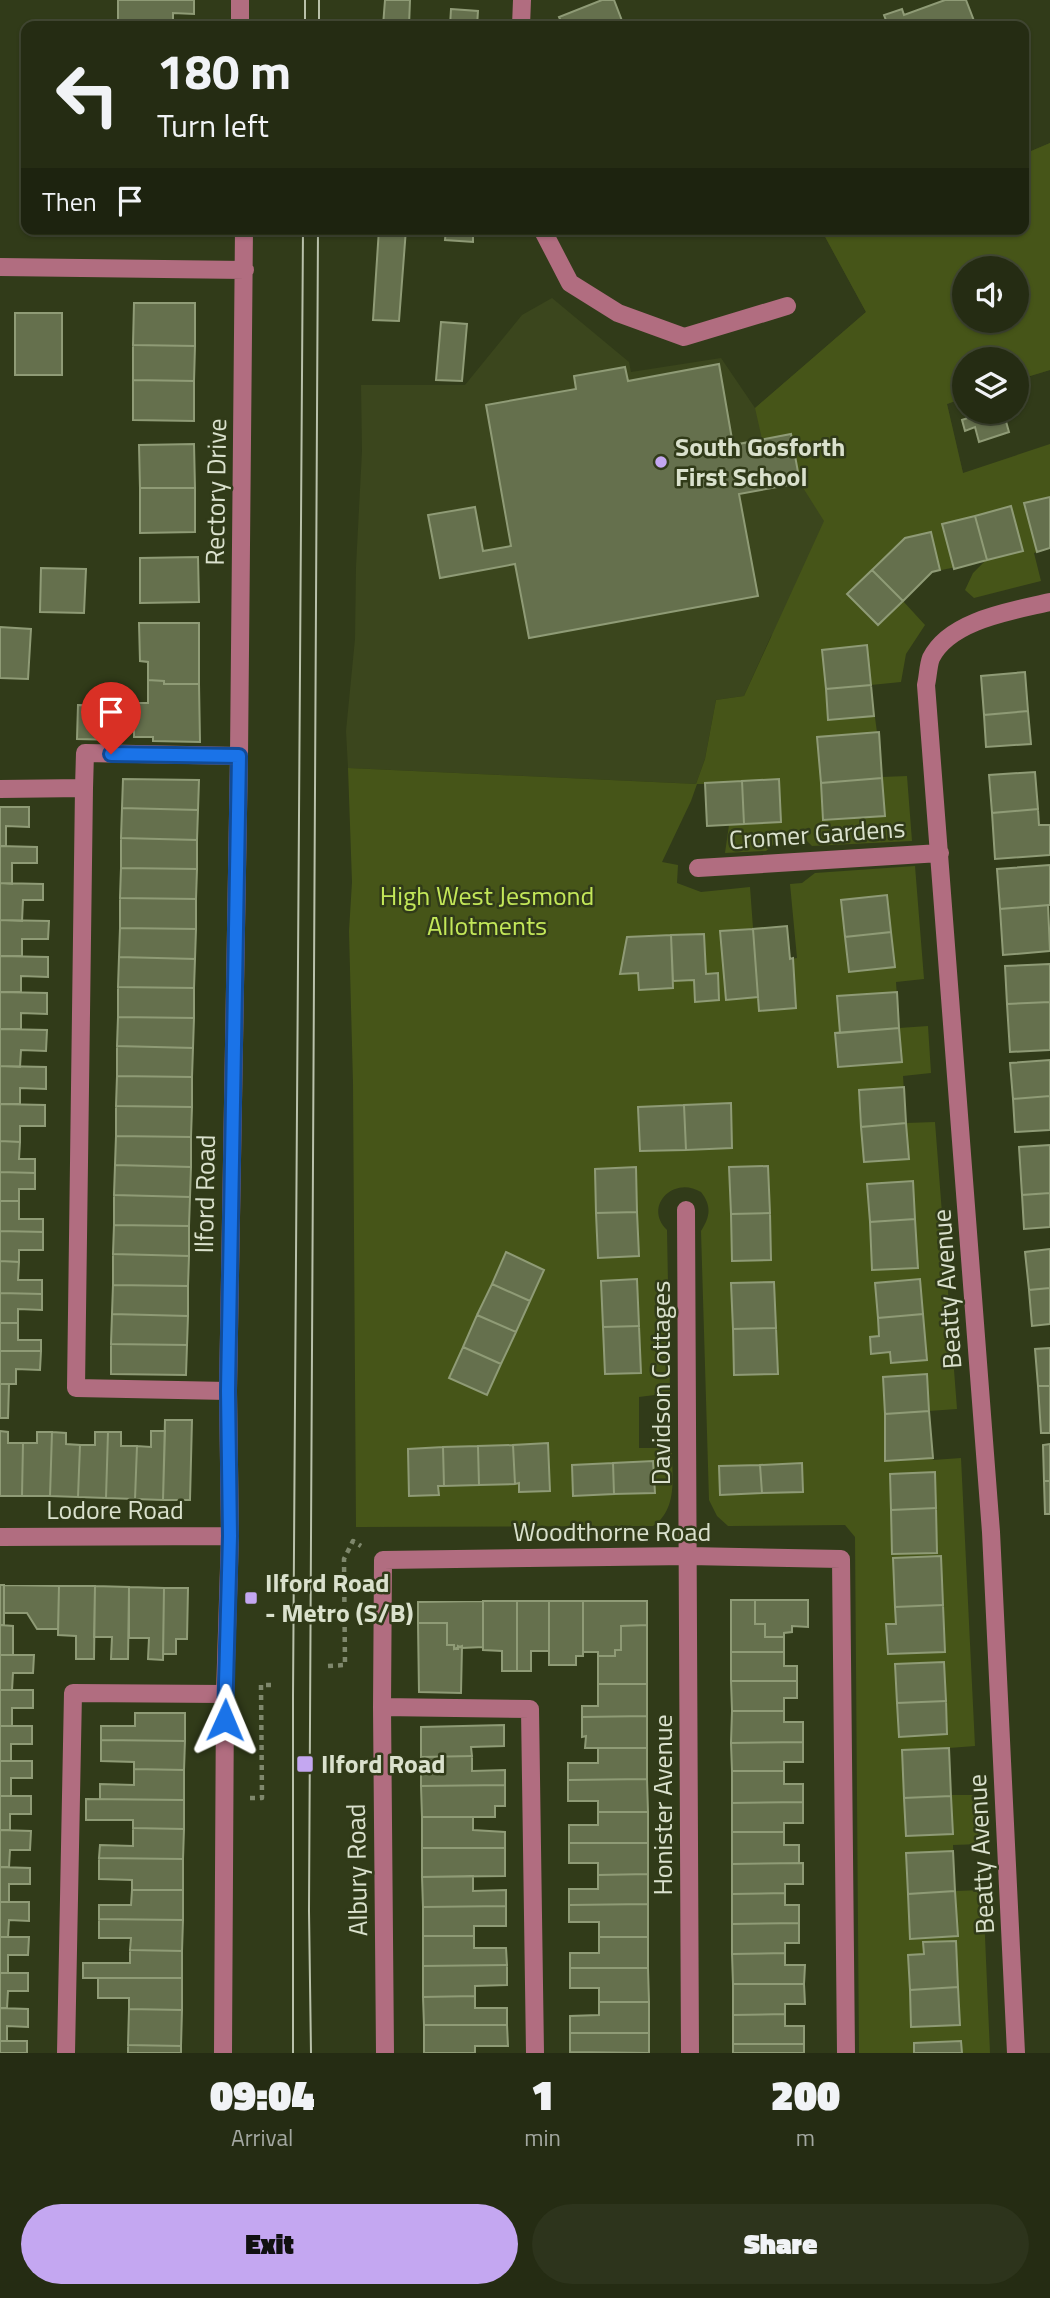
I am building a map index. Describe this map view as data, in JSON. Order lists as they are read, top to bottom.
{
  "streets": {
    "street": [
      "Rectory Drive",
      "Cromer Gardens",
      "Ilford Road",
      "Beatty Avenue",
      "Davidson Cottages",
      "Lodore Road",
      "Woodthorne Road",
      "Honister Avenue",
      "Albury Road"
    ]
  },
  "crossings": [
    ["Rectory Drive", "Ilford Road"],
    ["Cromer Gardens", "Beatty Avenue"],
    ["Ilford Road", "Lodore Road"],
    ["Davidson Cottages", "Woodthorne Road"],
    ["Davidson Cottages", "Honister Avenue"],
    ["Woodthorne Road", "Honister Avenue"],
    ["Woodthorne Road", "Albury Road"]
  ],
  "parks": ["High West Jesmond Allotments"],
  "places": {
    "other": ["South Gosforth First School"],
    "transit": ["Ilford Road - Metro (S/B)", "Ilford Road"]
  },
  "page": {
    "turn": ["180 m", "Turn left"],
    "then": "Then",
    "eta": [
      "09:04",
      "Arrival",
      "1",
      "min",
      "200",
      "m"
    ],
    "buttons": ["Exit", "Share"]
  }
}
